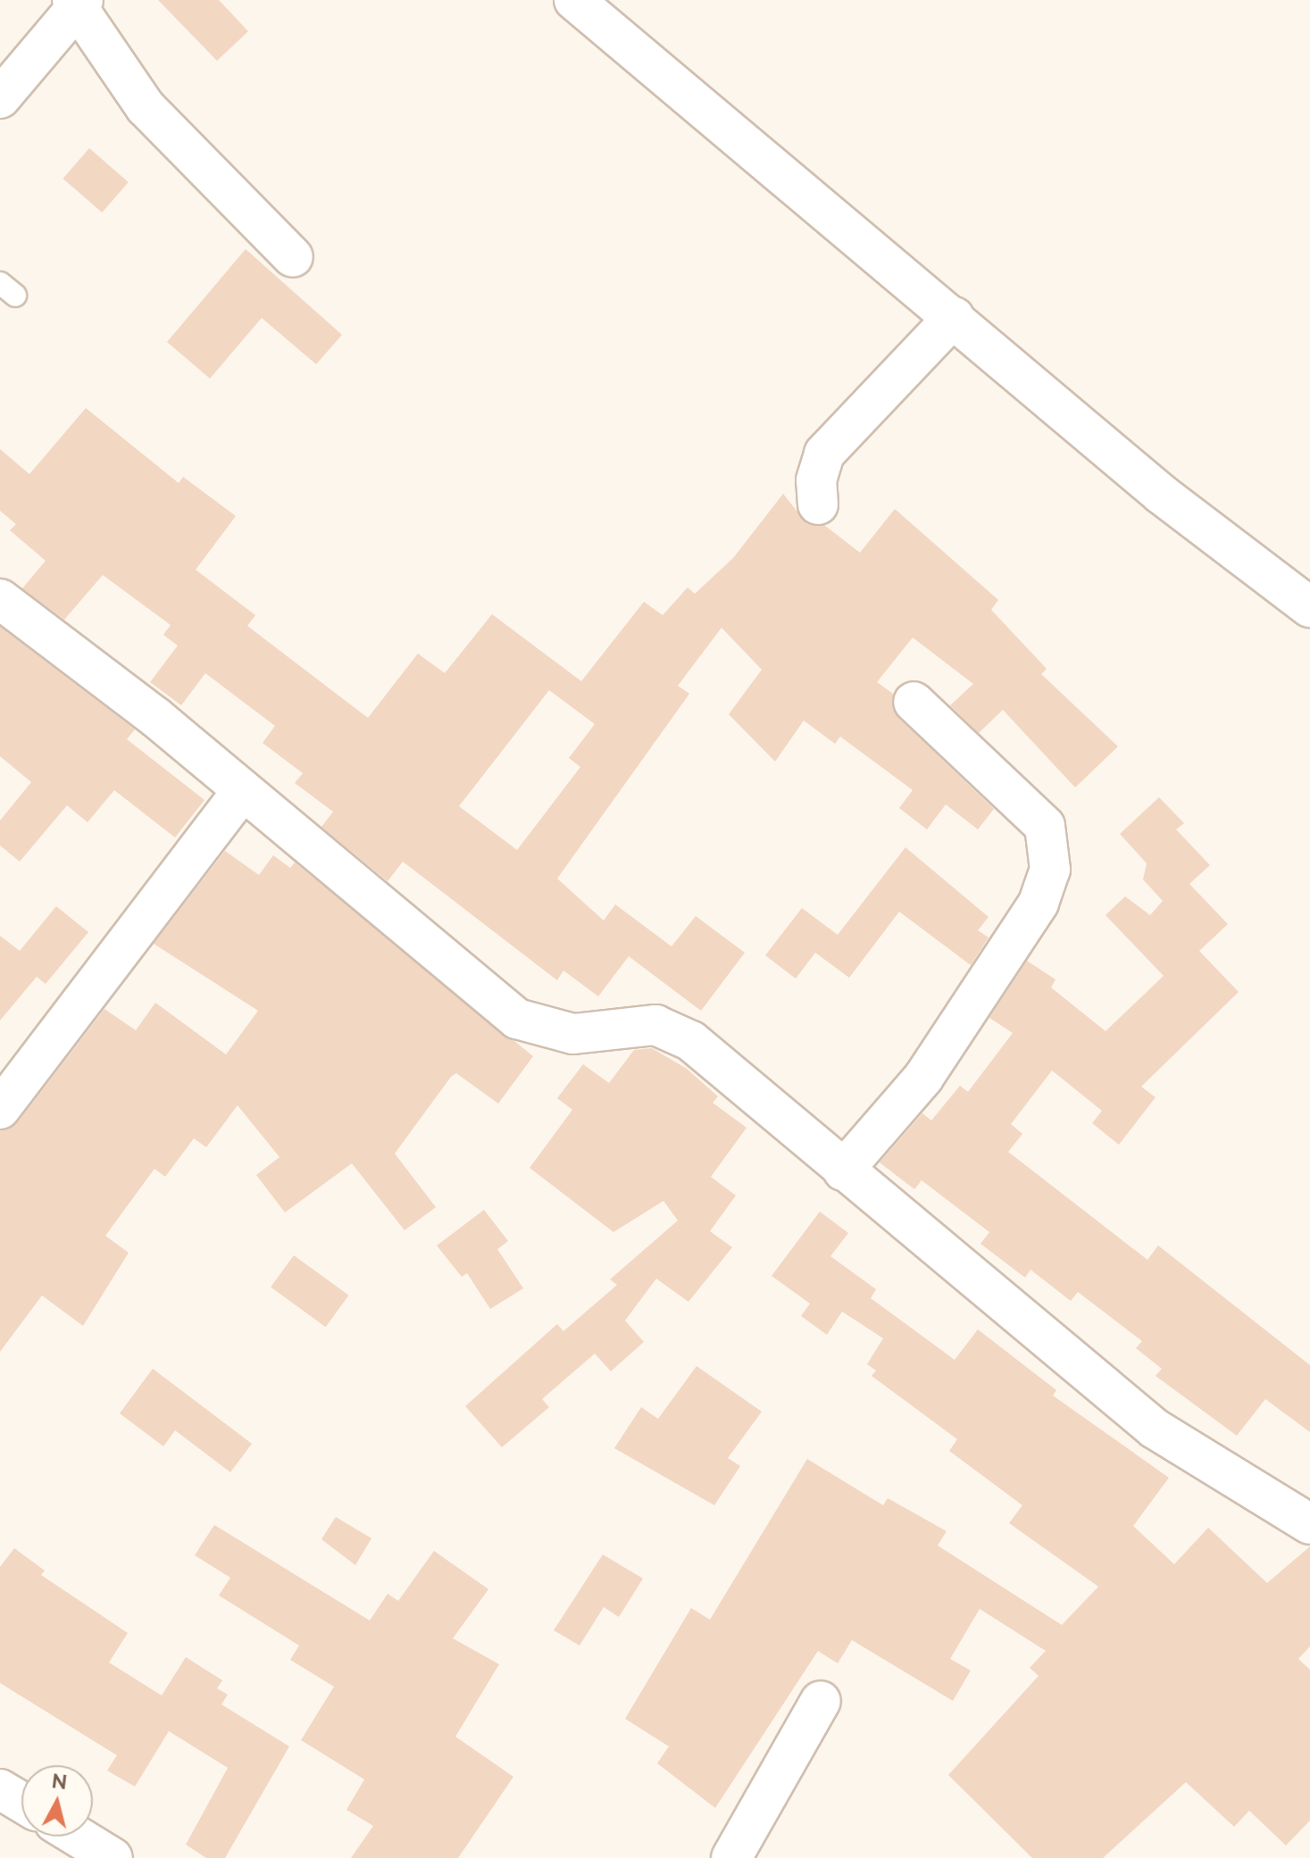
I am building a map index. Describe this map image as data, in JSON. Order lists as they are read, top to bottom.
{
  "north": "top"
}
